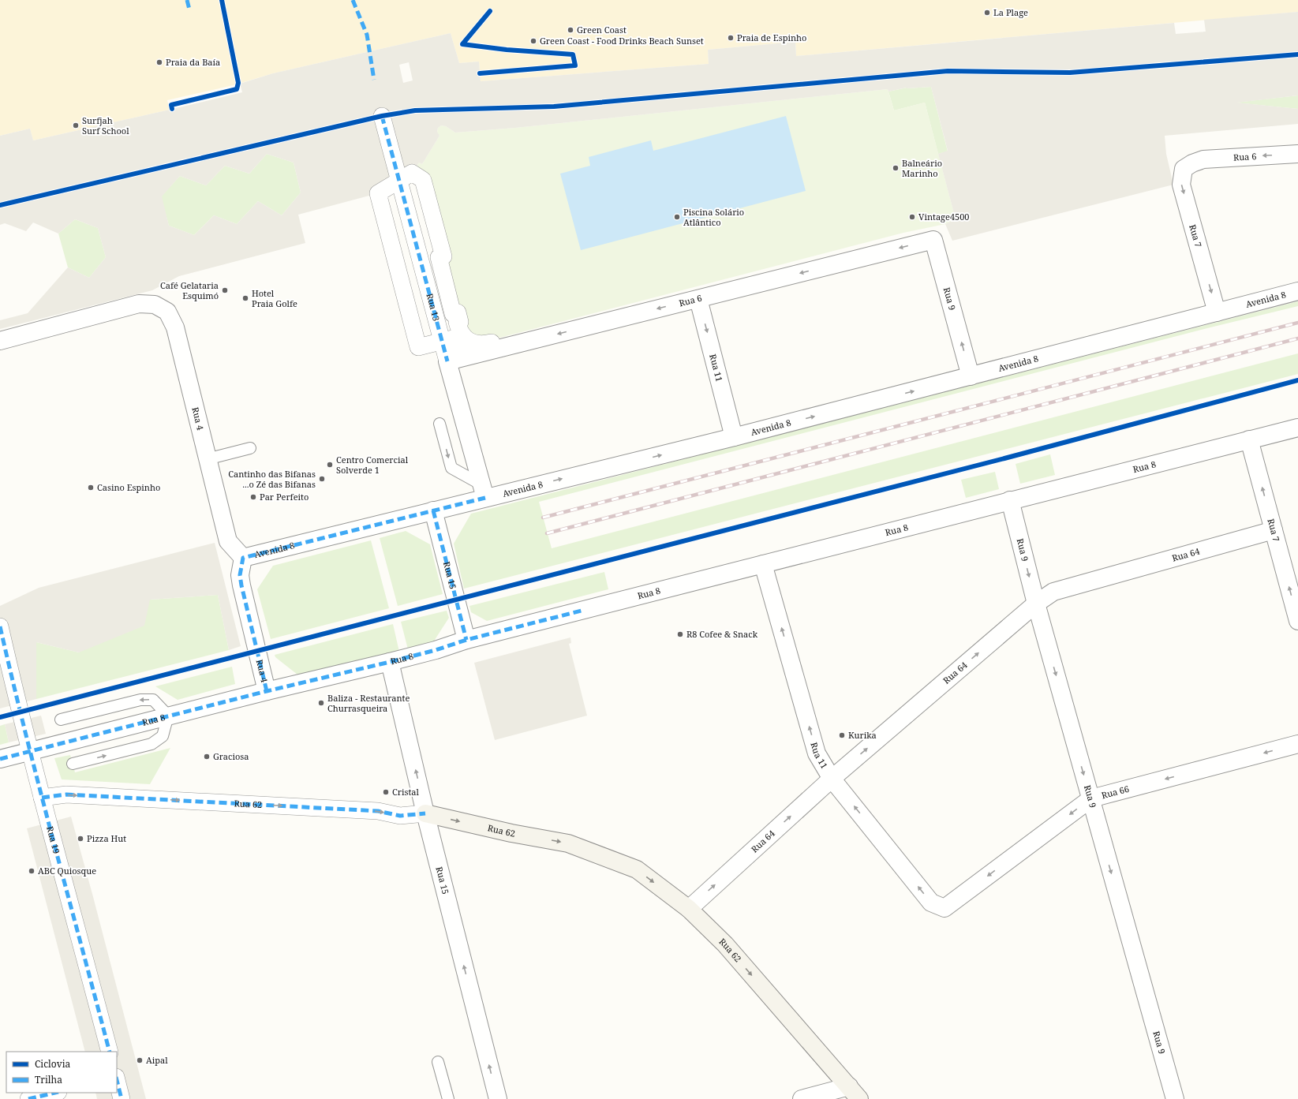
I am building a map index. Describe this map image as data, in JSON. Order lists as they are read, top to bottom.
{
  "streets": {
    "main road": ["Rua 62"],
    "street": [
      "Rua 6",
      "Rua 7",
      "Rua 9",
      "Avenida 8",
      "Rua 13",
      "Rua 11",
      "Rua 4",
      "Rua 8",
      "Rua 64",
      "Rua 15",
      "Rua 66",
      "Rua 19"
    ]
  },
  "crossings": [
    ["Rua 6", "Rua 7"],
    ["Rua 6", "Rua 9"],
    ["Rua 6", "Rua 13"],
    ["Rua 6", "Rua 11"],
    ["Rua 7", "Avenida 8"],
    ["Rua 7", "Rua 8"],
    ["Rua 7", "Rua 64"],
    ["Rua 9", "Avenida 8"],
    ["Rua 9", "Rua 8"],
    ["Rua 9", "Rua 64"],
    ["Rua 9", "Rua 66"],
    ["Avenida 8", "Rua 13"],
    ["Avenida 8", "Rua 11"],
    ["Avenida 8", "Rua 4"],
    ["Avenida 8", "Rua 15"],
    ["Rua 11", "Rua 8"],
    ["Rua 11", "Rua 64"],
    ["Rua 11", "Rua 66"],
    ["Rua 4", "Rua 8"],
    ["Rua 8", "Rua 15"],
    ["Rua 8", "Rua 19"],
    ["Rua 64", "Rua 62"],
    ["Rua 15", "Rua 62"],
    ["Rua 62", "Rua 19"]
  ],
  "one_way": [
    "Rua 6",
    "Avenida 8",
    "Rua 64",
    "Rua 15",
    "Rua 66",
    "Rua 62"
  ],
  "places": [
    "La Plage",
    "Green Coast",
    "Praia de Espinho",
    "Green Coast - Food Drinks Beach Sunset",
    "Praia da Baía",
    "Surfjah Surf School",
    "Balneário Marinho",
    "Piscina Solário Atlântico",
    "Vintage4500",
    "Café Gelataria Esquimó",
    "Hotel Praia Golfe",
    "Centro Comercial Solverde 1",
    "Cantinho das Bifanas ...o Zé das Bifanas",
    "Casino Espinho",
    "Par Perfeito",
    "R8 Cofee & Snack",
    "Baliza - Restaurante Churrasqueira",
    "Kurika",
    "Graciosa",
    "Cristal",
    "Pizza Hut",
    "ABC Quiosque",
    "Aipal"
  ],
  "legend": ["Ciclovia", "Trilha"]
}
